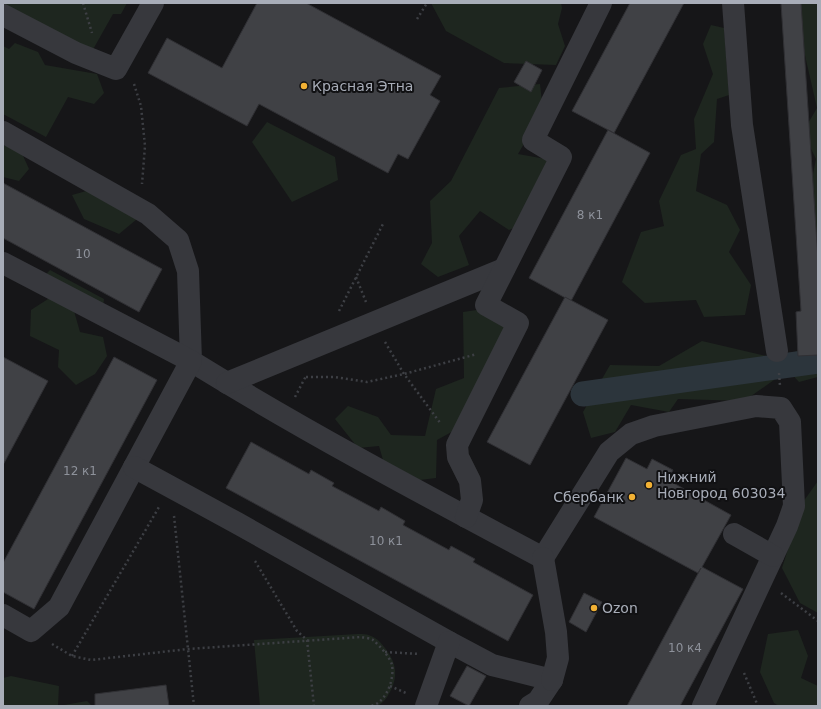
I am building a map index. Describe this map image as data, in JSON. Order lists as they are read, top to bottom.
{
  "places": [
    "Красная Этна",
    "Нижний Новгород 603034",
    "Сбербанк",
    "Ozon"
  ],
  "house_numbers": [
    "8 к1",
    "10",
    "12 к1",
    "10 к1",
    "10 к4"
  ]
}
